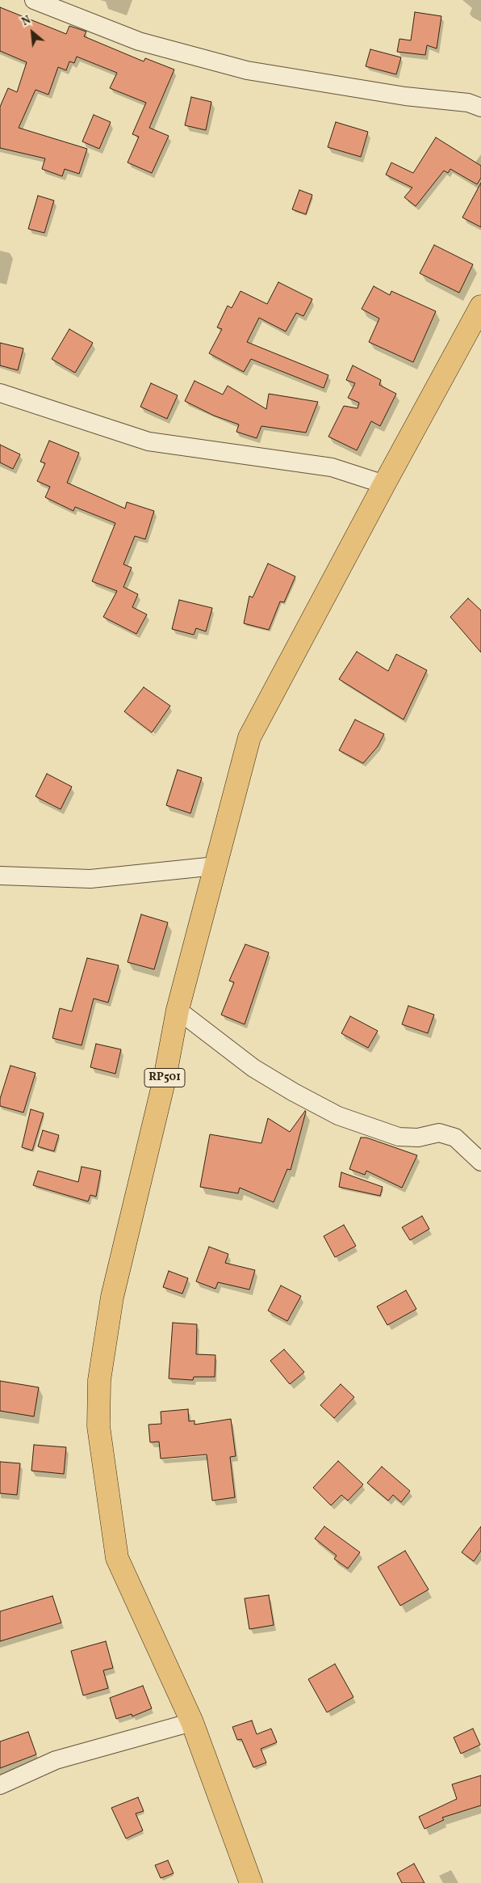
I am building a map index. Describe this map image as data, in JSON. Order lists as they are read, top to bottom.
{
  "streets": {
    "main road": ["RP501"]
  },
  "north": "top left"
}
